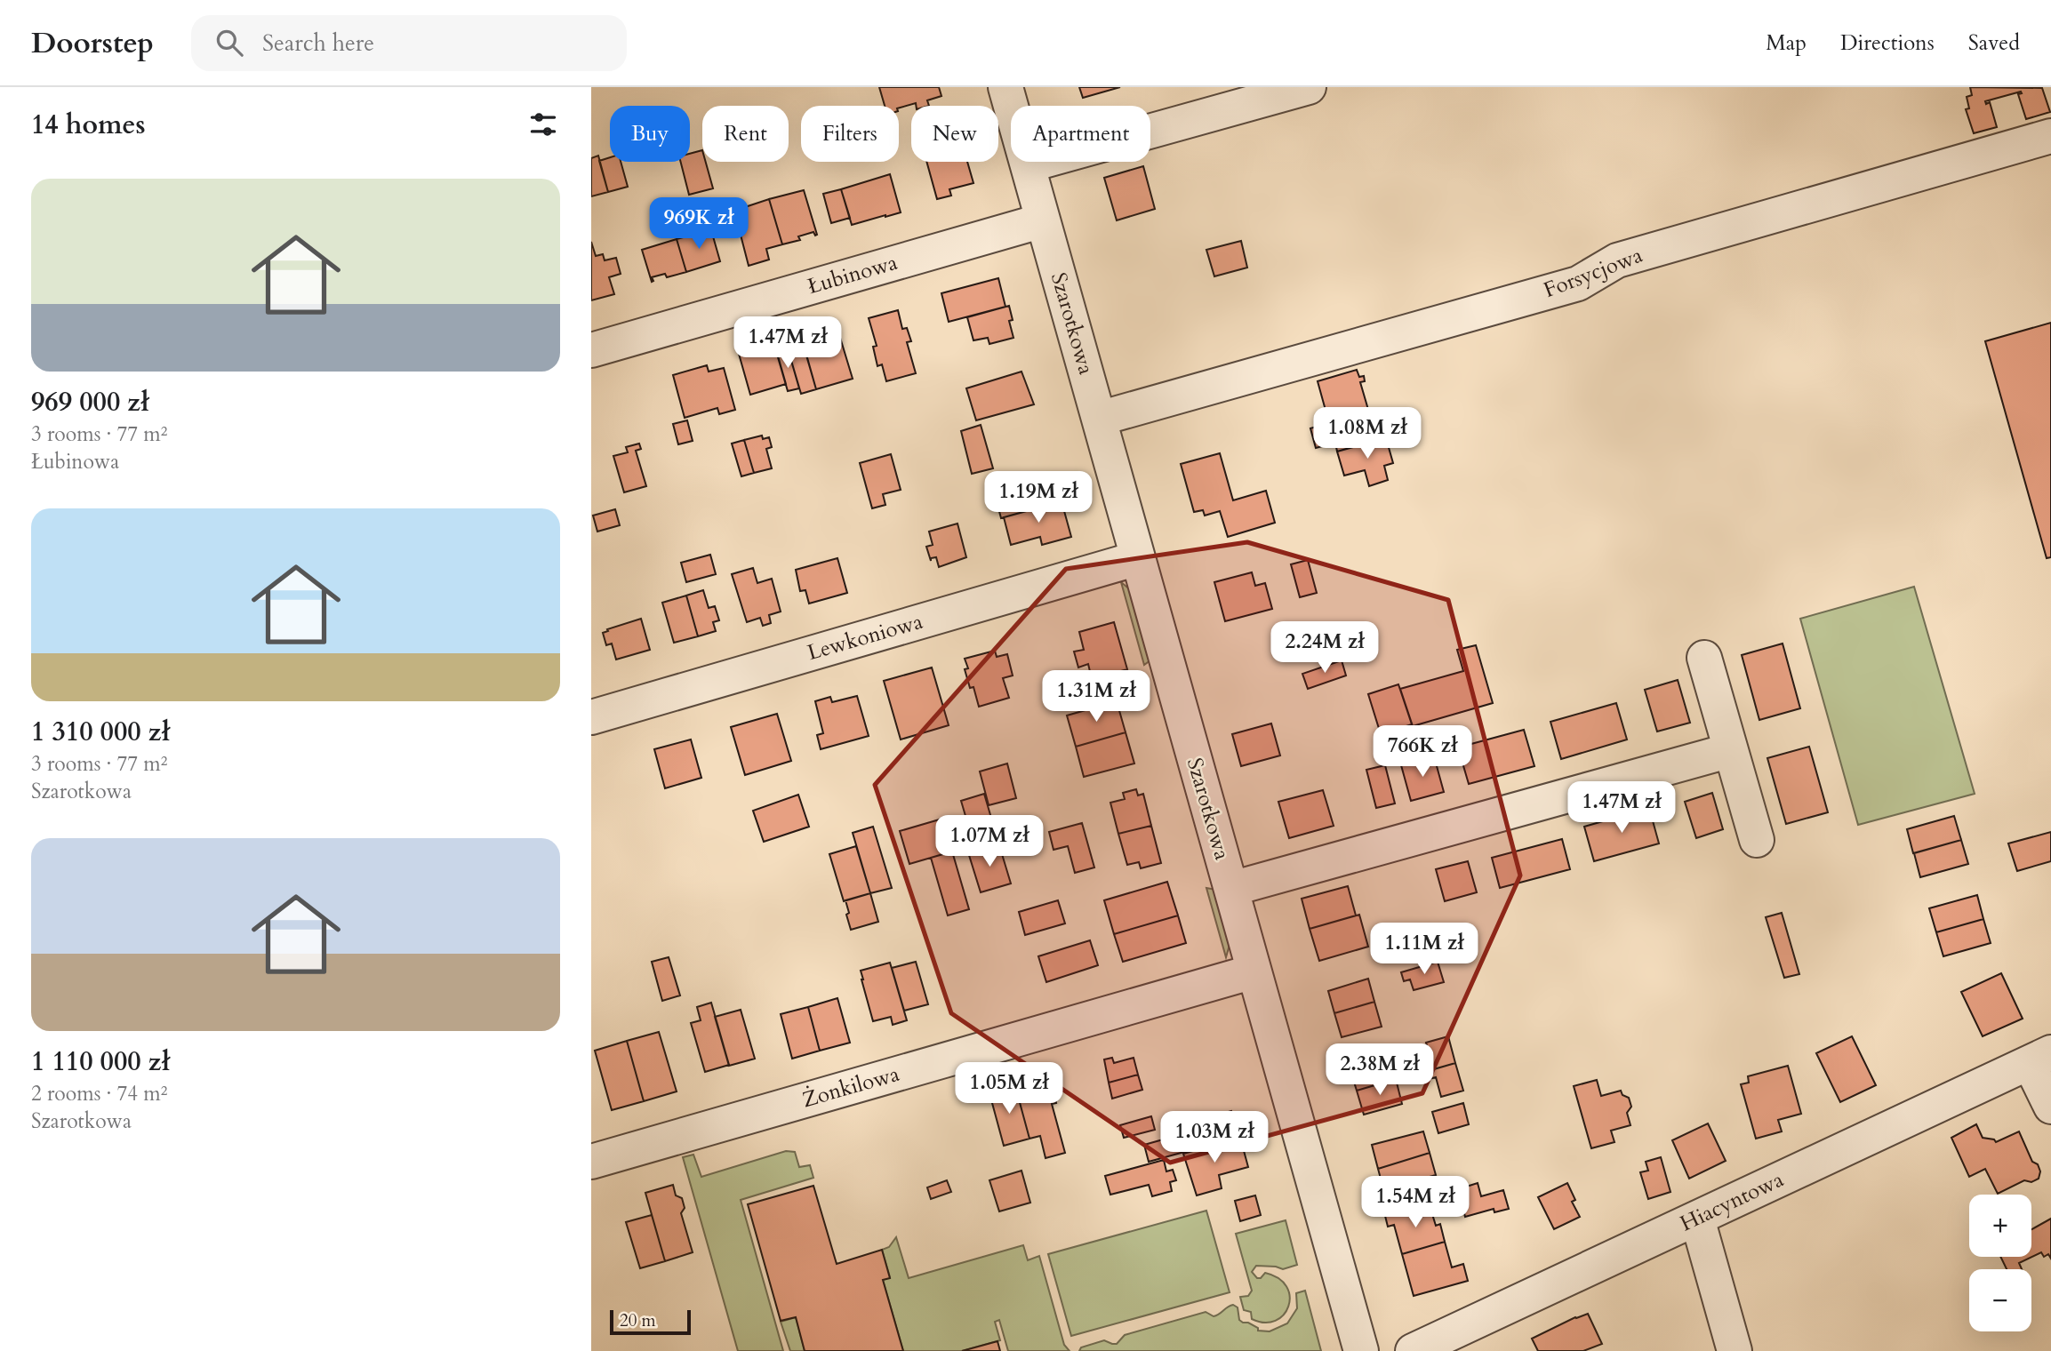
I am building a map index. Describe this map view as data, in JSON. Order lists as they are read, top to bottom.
{
  "streets": {
    "street": [
      "Forsycjowa",
      "Łubinowa",
      "Szarotkowa",
      "Lewkoniowa",
      "Żonkilowa",
      "Hiacyntowa"
    ]
  },
  "crossings": [
    ["Forsycjowa", "Szarotkowa"],
    ["Łubinowa", "Szarotkowa"],
    ["Szarotkowa", "Lewkoniowa"],
    ["Szarotkowa", "Żonkilowa"]
  ],
  "scale_bar": "20 m",
  "page": {
    "header": "Doorstep",
    "search": "Search here",
    "nav": ["Map", "Directions", "Saved"],
    "heading": "14 homes",
    "chip": [
      "Buy",
      "Rent",
      "Filters",
      "New",
      "Apartment"
    ],
    "list": [
      {
        "name": "969 000 zł",
        "note": "3 rooms · 77 m² · Łubinowa"
      },
      {
        "name": "1 310 000 zł",
        "note": "3 rooms · 77 m² · Szarotkowa"
      },
      {
        "name": "1 110 000 zł",
        "note": "2 rooms · 74 m² · Szarotkowa"
      }
    ],
    "price": [
      "969K zł",
      "1.47M zł",
      "1.08M zł",
      "1.19M zł",
      "2.24M zł",
      "1.31M zł",
      "766K zł",
      "1.47M zł",
      "1.07M zł",
      "1.11M zł",
      "2.38M zł",
      "1.05M zł",
      "1.03M zł",
      "1.54M zł"
    ],
    "map_buttons": ["+", "−"],
    "scale": "20 m"
  }
}
